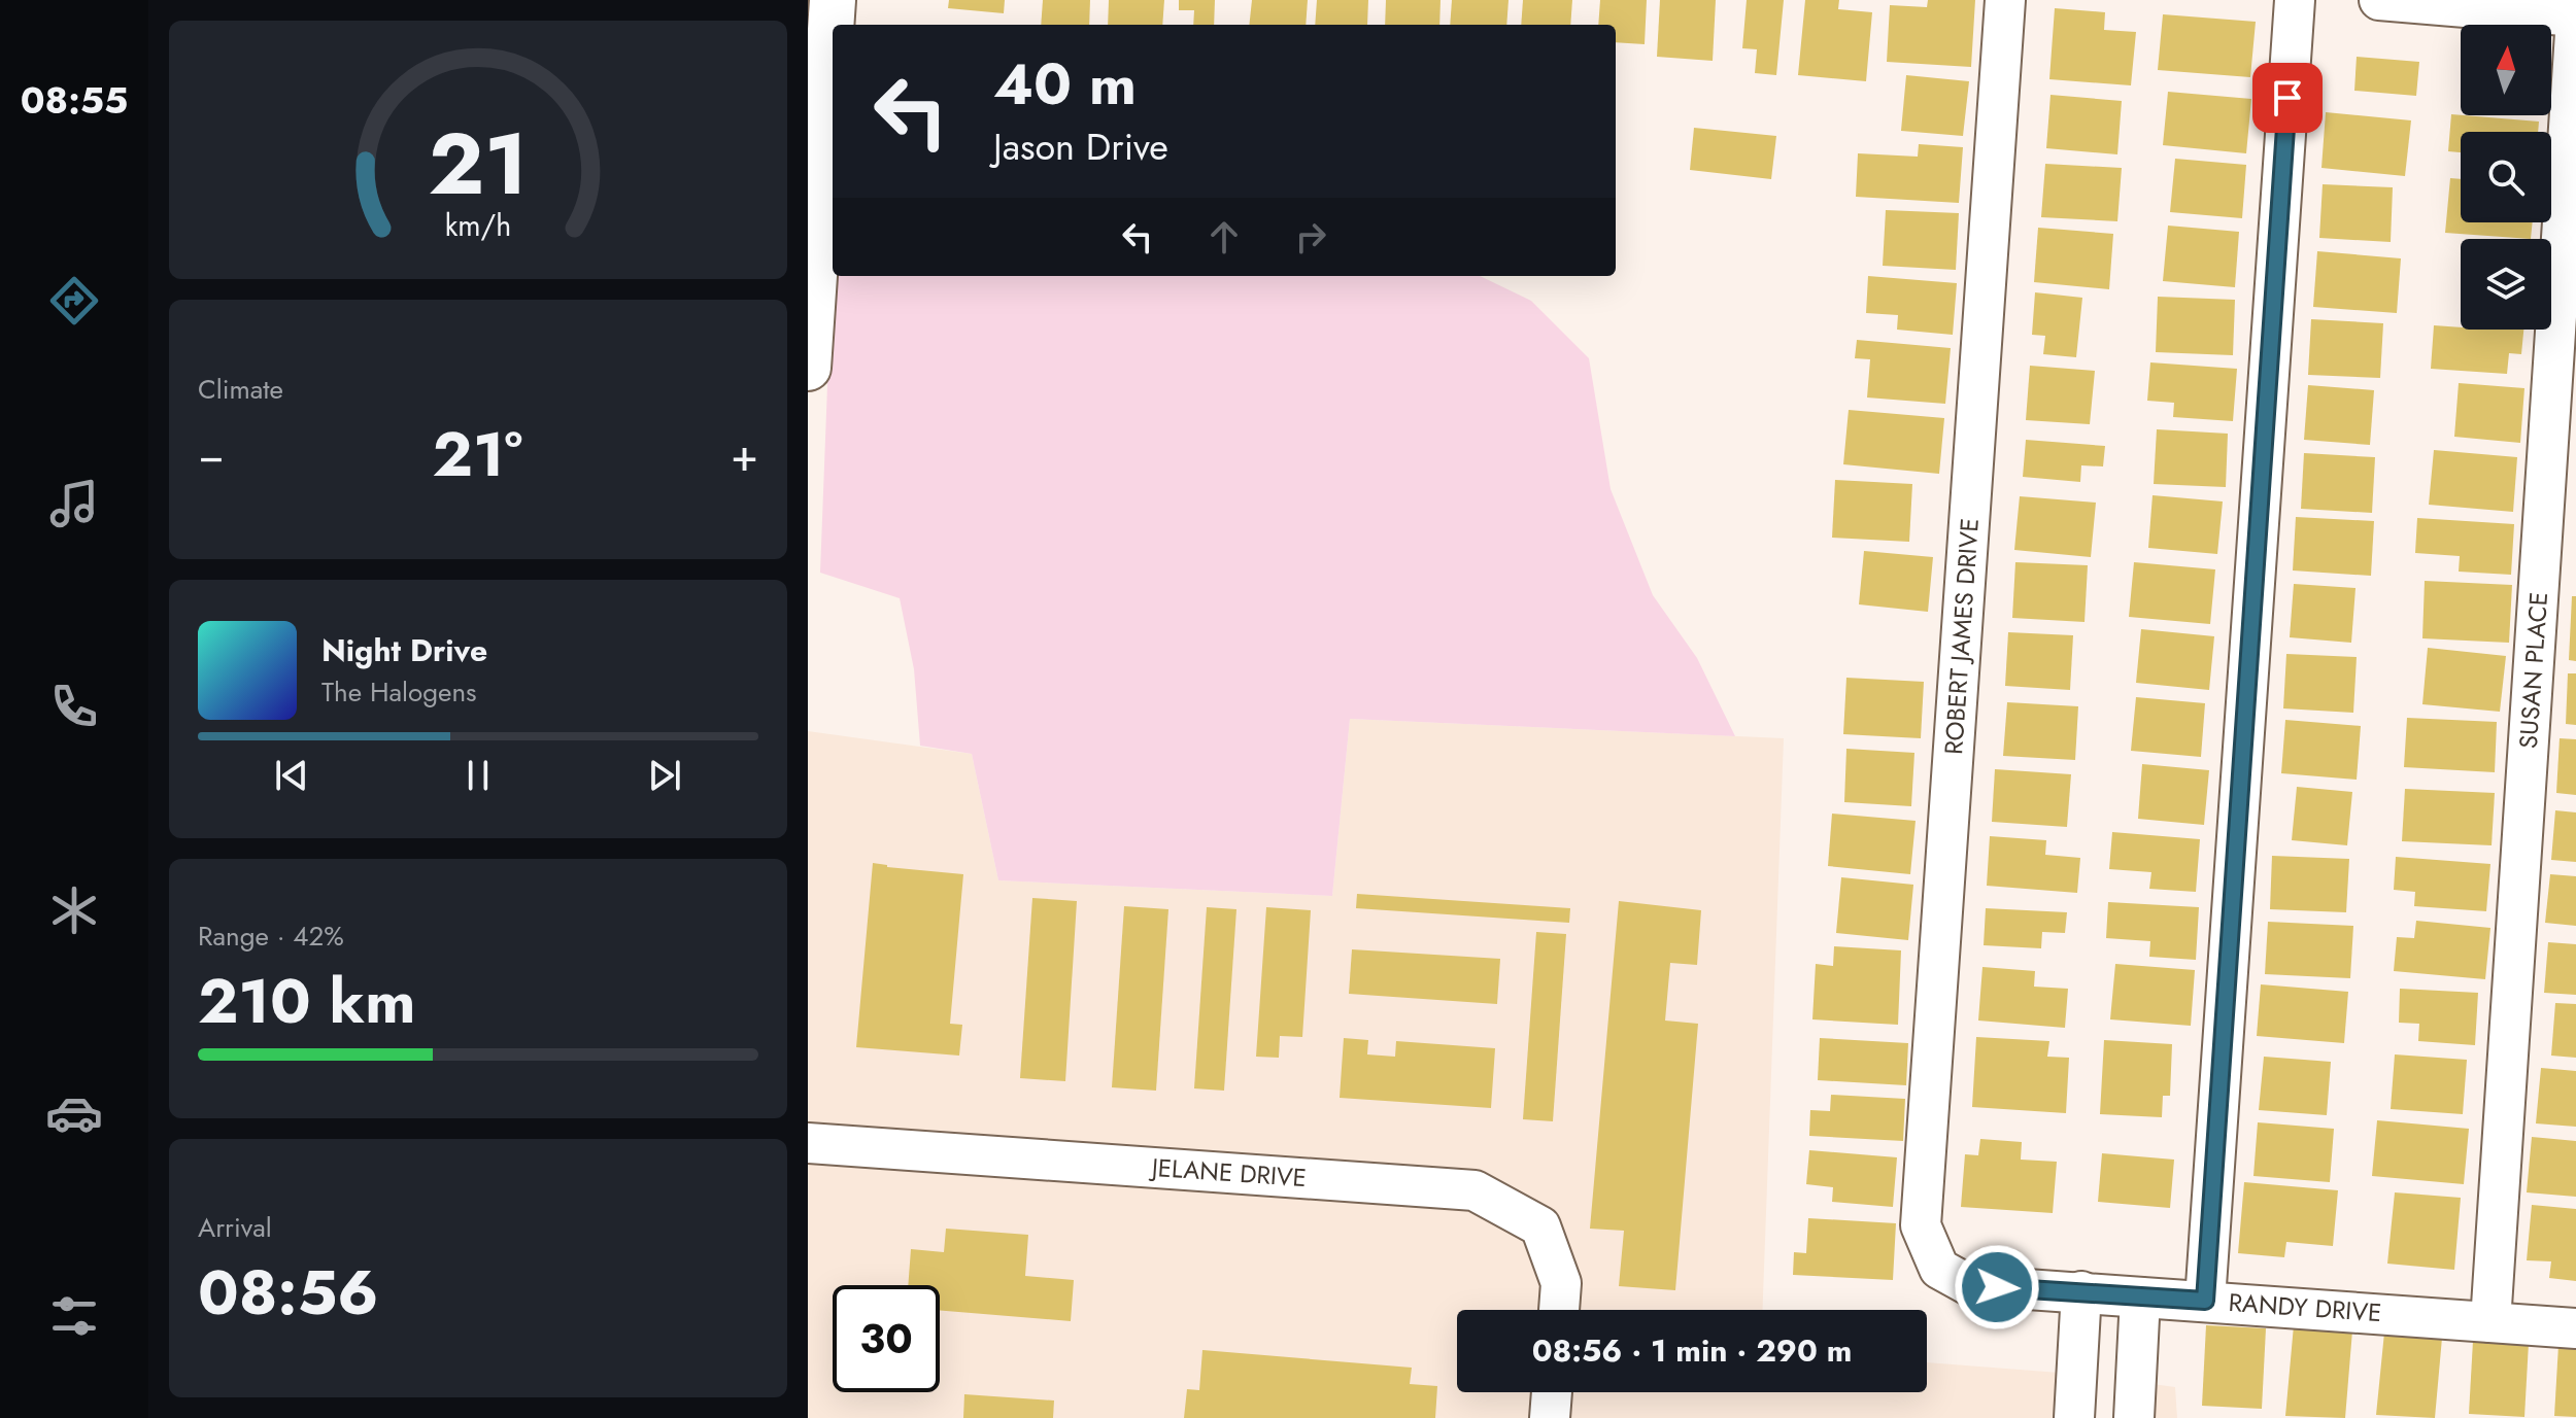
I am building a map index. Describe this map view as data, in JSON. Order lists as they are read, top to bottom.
{
  "streets": {
    "street": [
      "ROBERT JAMES DRIVE",
      "SUSAN PLACE",
      "JELANE DRIVE",
      "RANDY DRIVE"
    ]
  },
  "crossings": [
    ["ROBERT JAMES DRIVE", "RANDY DRIVE"],
    ["SUSAN PLACE", "RANDY DRIVE"]
  ],
  "north": "top",
  "page": {
    "tabs": "08:55",
    "turn": ["40 m", "Jason Drive"],
    "tile": [
      "Climate",
      ["Range · 42%", "210 km"],
      ["Arrival", "08:56"]
    ],
    "heat": ["−", "21°", "+"],
    "song": ["Night Drive", "The Halogens"],
    "limit": "30",
    "trip": "08:56 · 1 min · 290 m",
    "gauge": ["21", "km/h"]
  }
}
